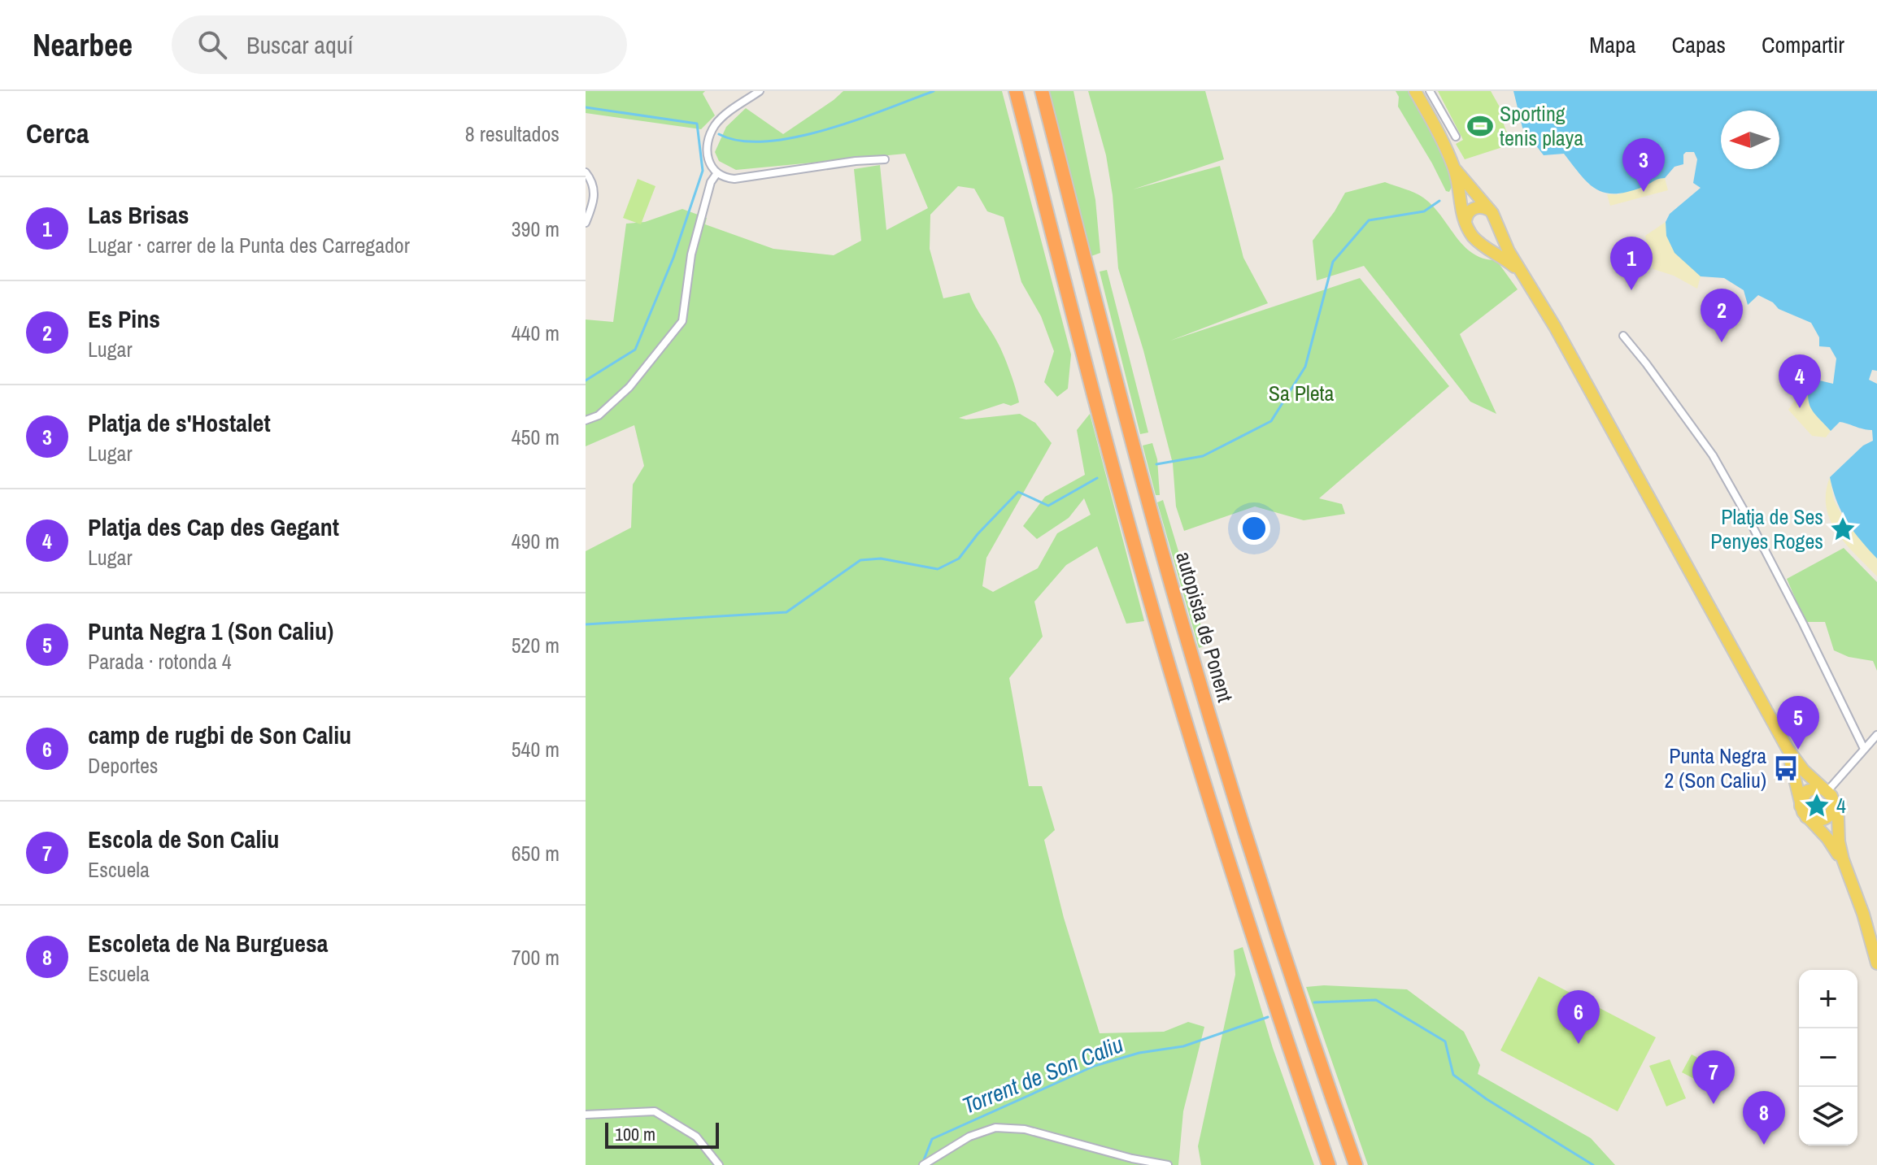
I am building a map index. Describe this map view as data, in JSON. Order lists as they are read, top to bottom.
{
  "streets": {
    "highway": ["autopista de Ponent"]
  },
  "water": ["Torrent de Son Caliu"],
  "parks": ["Sa Pleta"],
  "places": {
    "sports": ["Sporting tenis playa"],
    "place": ["Platja de Ses Penyes Roges", "4"],
    "bus stop": ["Punta Negra 2 (Son Caliu)"]
  },
  "scale_bar": "100 m",
  "north": "left",
  "page": {
    "header": "Nearbee",
    "search": "Buscar aquí",
    "nav": ["Mapa", "Capas", "Compartir"],
    "heading": ["Cerca", "8 resultados"],
    "pins": [
      "3",
      "1",
      "2",
      "4",
      "5",
      "6",
      "7",
      "8"
    ],
    "list": [
      {
        "mark": "1",
        "name": "Las Brisas",
        "note": "Lugar · carrer de la Punta des Carregador",
        "value": "390 m"
      },
      {
        "mark": "2",
        "name": "Es Pins",
        "note": "Lugar",
        "value": "440 m"
      },
      {
        "mark": "3",
        "name": "Platja de s'Hostalet",
        "note": "Lugar",
        "value": "450 m"
      },
      {
        "mark": "4",
        "name": "Platja des Cap des Gegant",
        "note": "Lugar",
        "value": "490 m"
      },
      {
        "mark": "5",
        "name": "Punta Negra 1 (Son Caliu)",
        "note": "Parada · rotonda 4",
        "value": "520 m"
      },
      {
        "mark": "6",
        "name": "camp de rugbi de Son Caliu",
        "note": "Deportes",
        "value": "540 m"
      },
      {
        "mark": "7",
        "name": "Escola de Son Caliu",
        "note": "Escuela",
        "value": "650 m"
      },
      {
        "mark": "8",
        "name": "Escoleta de Na Burguesa",
        "note": "Escuela",
        "value": "700 m"
      }
    ],
    "map_buttons": ["+", "−"],
    "scale": "100 m"
  }
}
